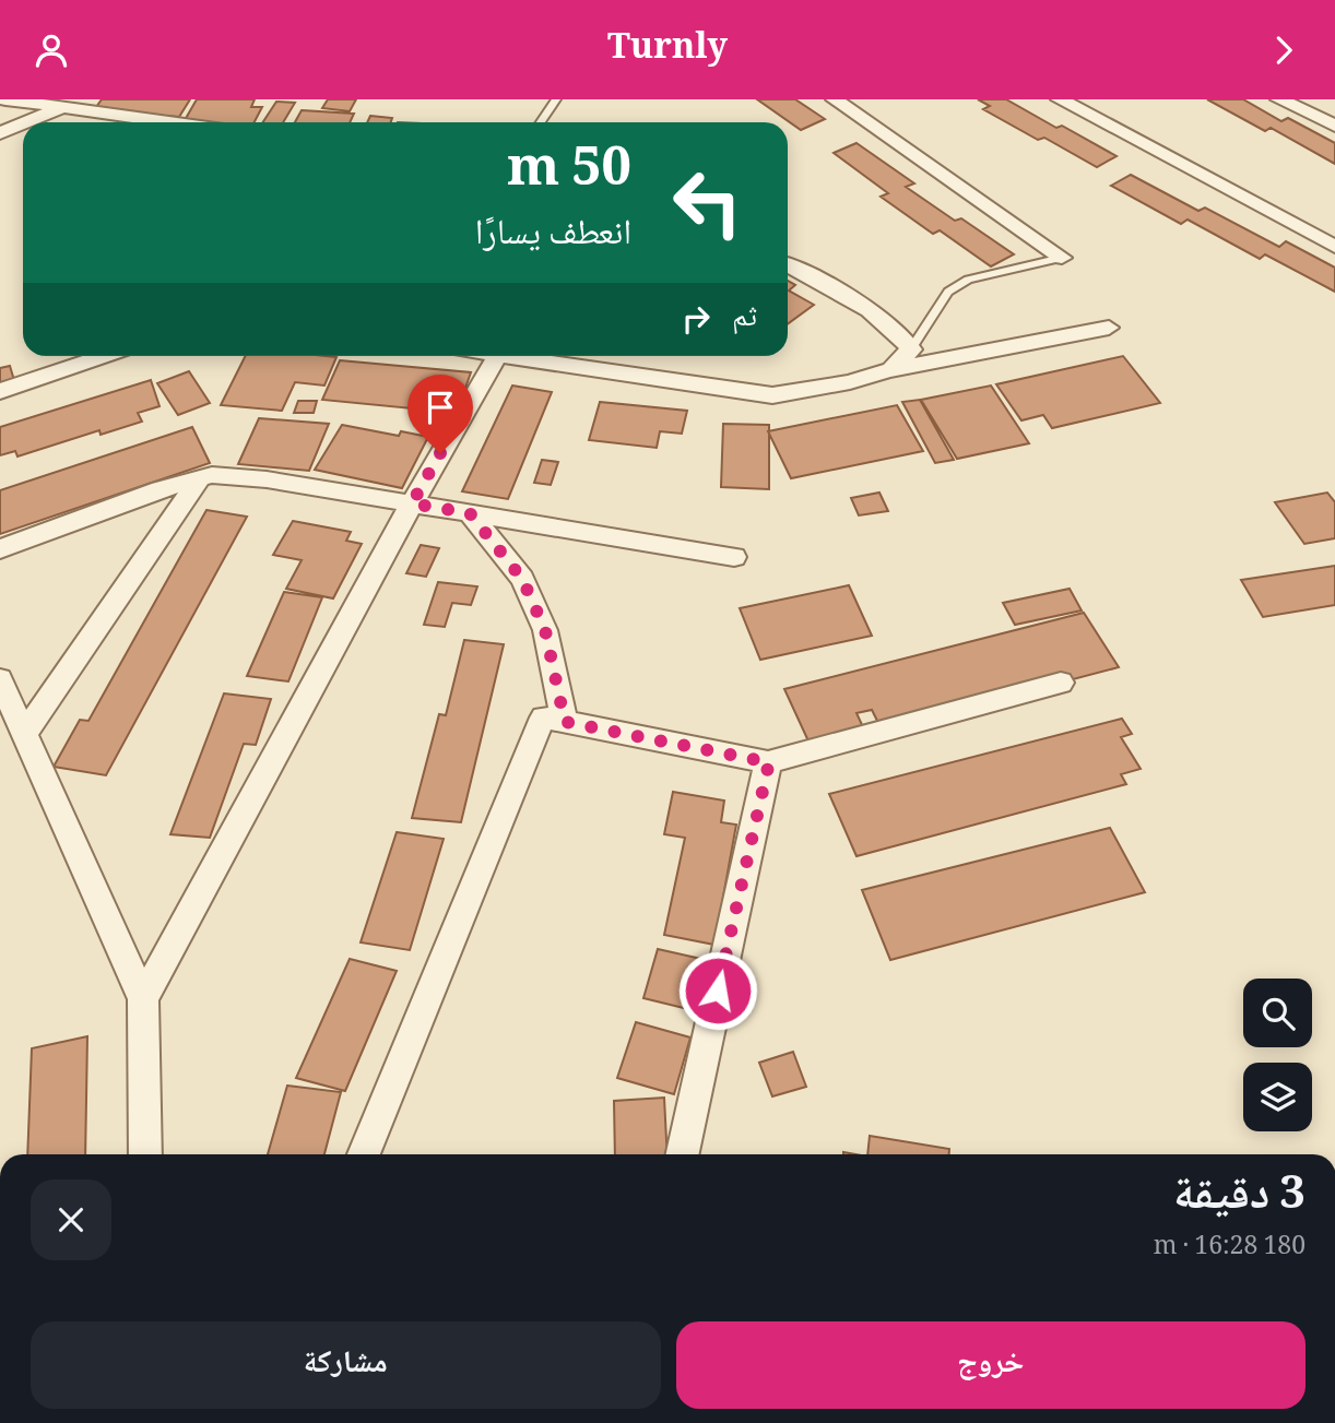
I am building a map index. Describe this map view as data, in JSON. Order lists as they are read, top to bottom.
{
  "page": {
    "header": "Turnly",
    "turn": ["50 m", "انعطف يسارًا"],
    "then": "ثم",
    "heading": ["3 دقيقة", "180 m · 16:28"],
    "buttons": ["خروج", "مشاركة"]
  }
}
